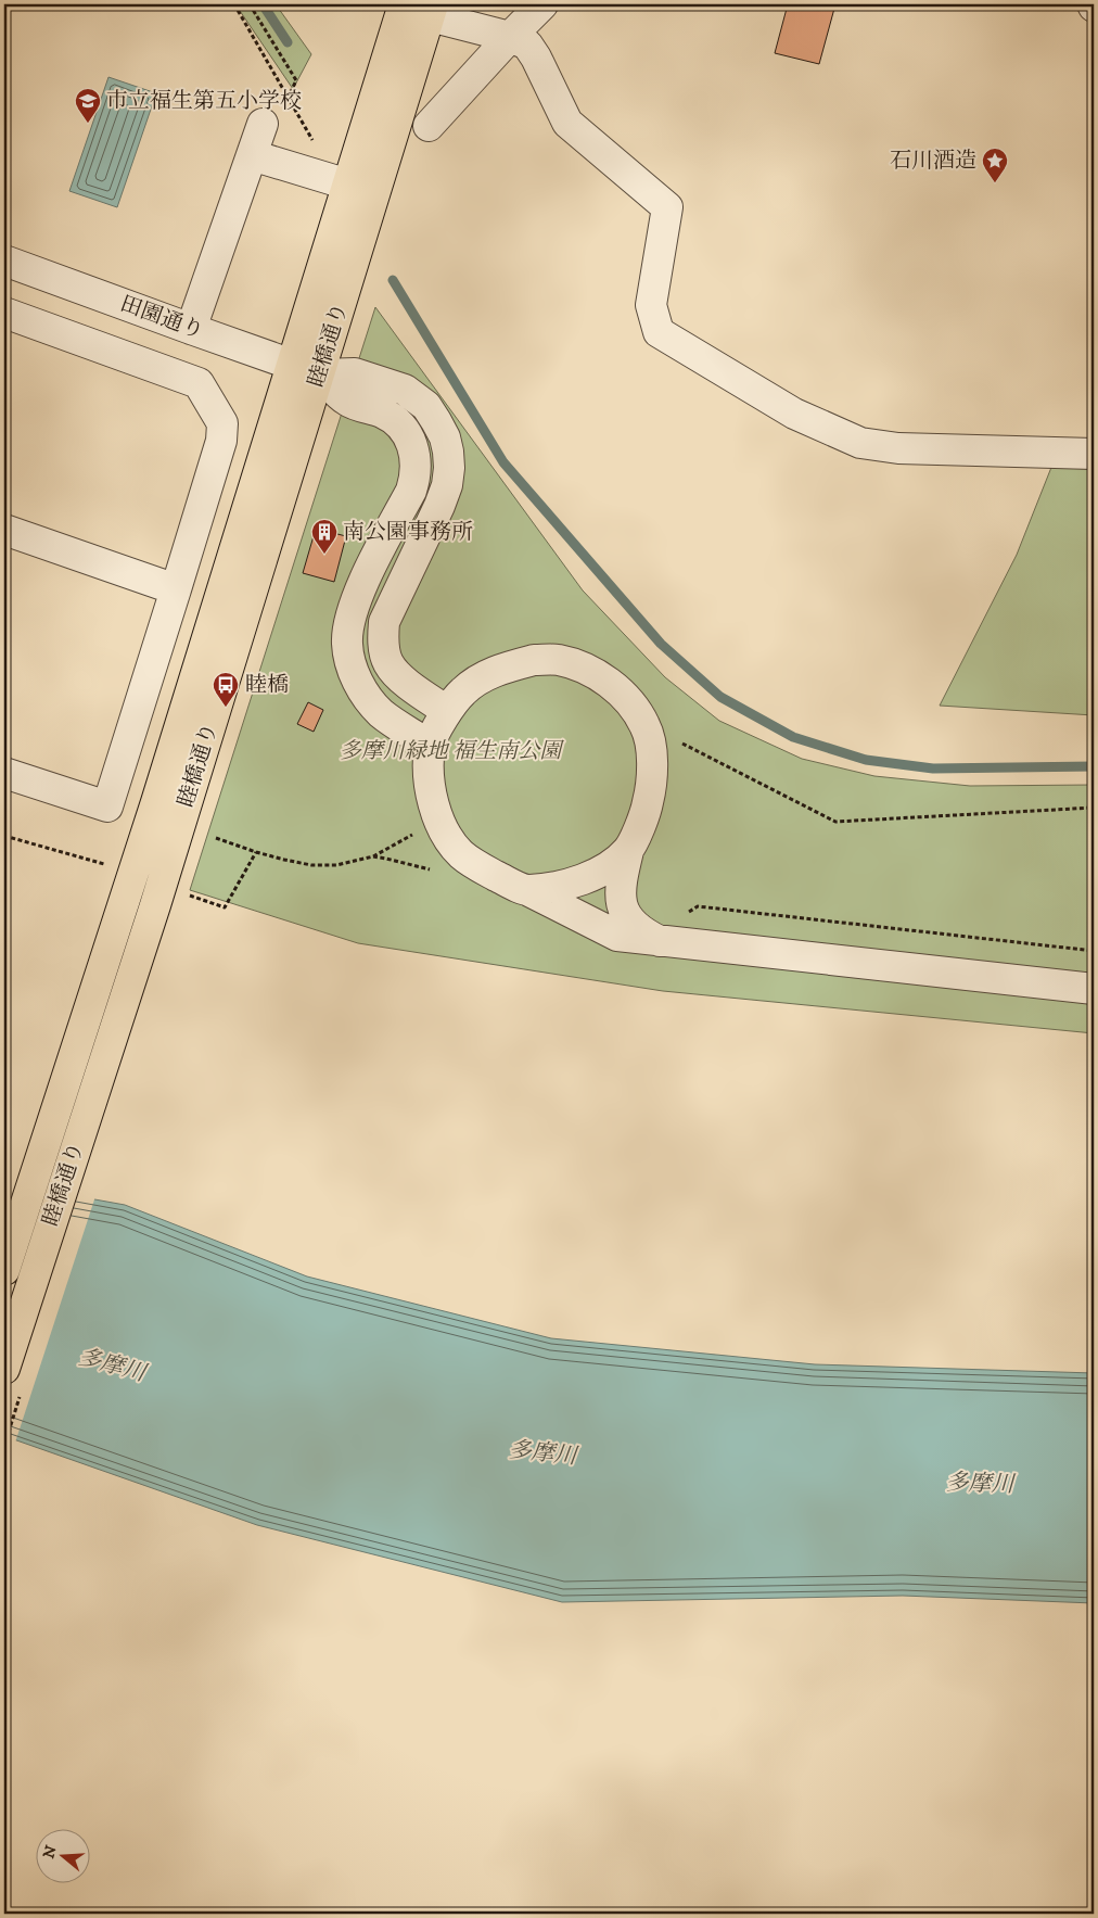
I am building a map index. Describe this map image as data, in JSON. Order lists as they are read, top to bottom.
{
  "streets": {
    "main road": ["睦橋通り"],
    "street": ["田園通り"]
  },
  "crossings": [
    ["田園通り", "睦橋通り"]
  ],
  "water": ["多摩川"],
  "parks": ["多摩川緑地 福生南公園"],
  "places": {
    "school or university": ["市立福生第五小学校"],
    "place": ["石川酒造"],
    "building": ["南公園事務所"],
    "bus stop": ["睦橋"]
  },
  "north": "left"
}
